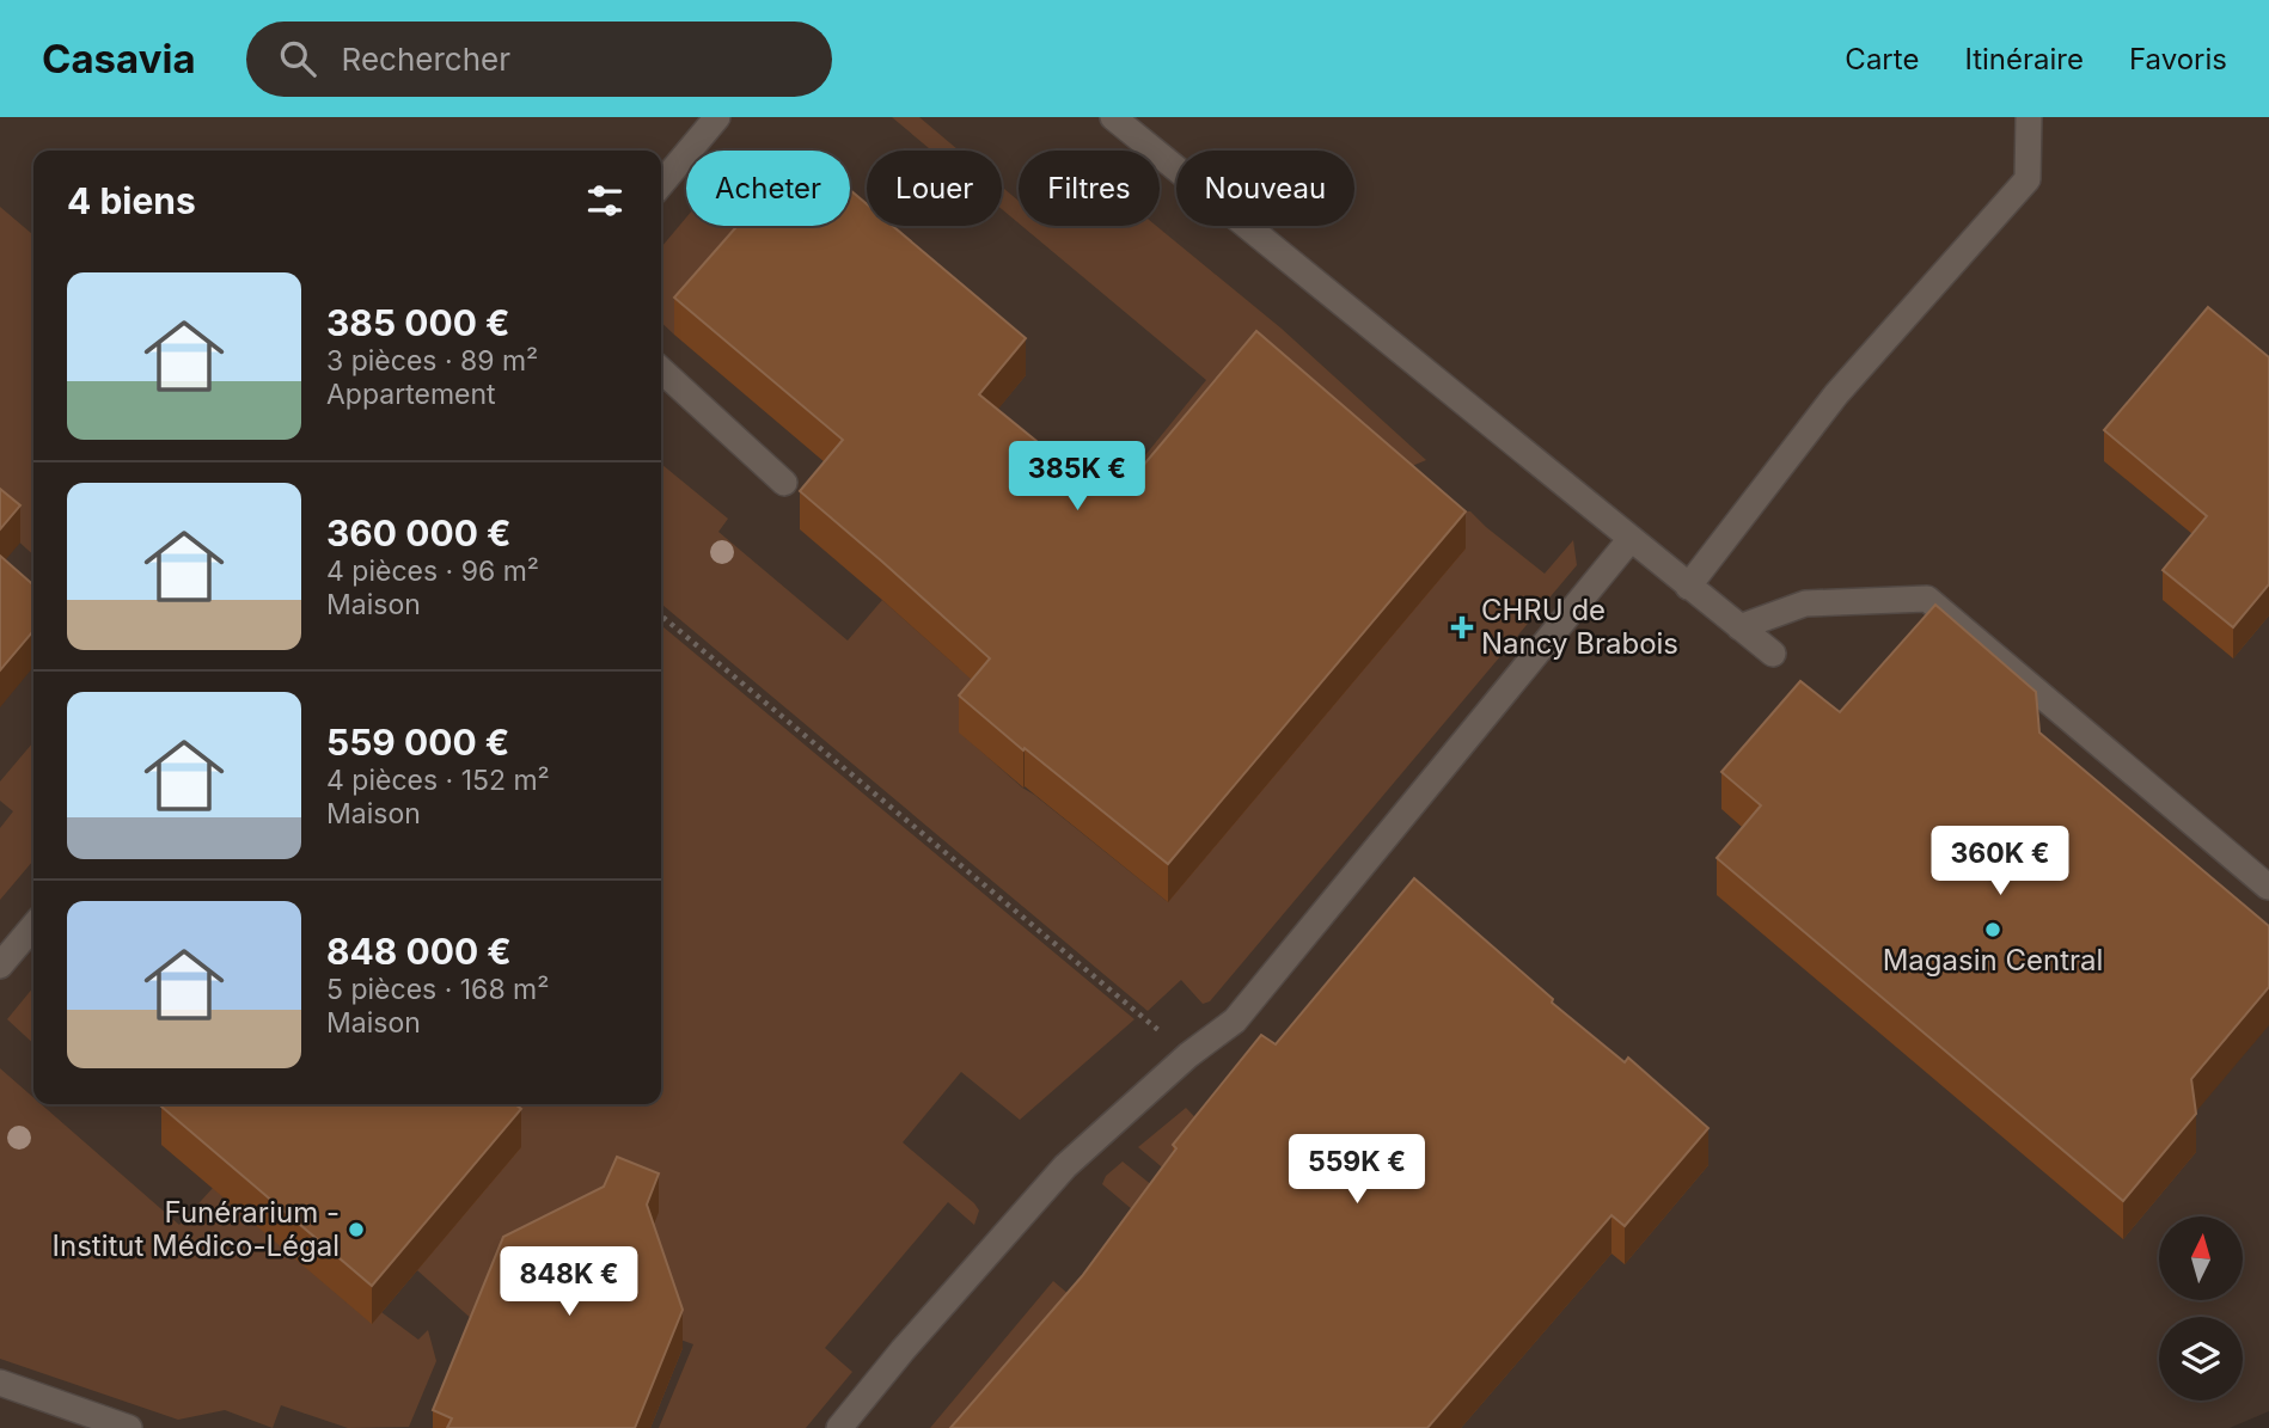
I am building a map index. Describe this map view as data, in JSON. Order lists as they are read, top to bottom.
{
  "places": {
    "health": ["CHRU de Nancy Brabois"],
    "other": ["Magasin Central", "Funérarium - Institut Médico-Légal"]
  },
  "north": "top",
  "page": {
    "header": "Casavia",
    "search": "Rechercher",
    "nav": ["Carte", "Itinéraire", "Favoris"],
    "chip": [
      "Acheter",
      "Louer",
      "Filtres",
      "Nouveau"
    ],
    "heading": "4 biens",
    "list": [
      {
        "name": "385 000 €",
        "note": "3 pièces · 89 m² · Appartement"
      },
      {
        "name": "360 000 €",
        "note": "4 pièces · 96 m² · Maison"
      },
      {
        "name": "559 000 €",
        "note": "4 pièces · 152 m² · Maison"
      },
      {
        "name": "848 000 €",
        "note": "5 pièces · 168 m² · Maison"
      }
    ],
    "price": [
      "385K €",
      "360K €",
      "559K €",
      "848K €"
    ]
  }
}
